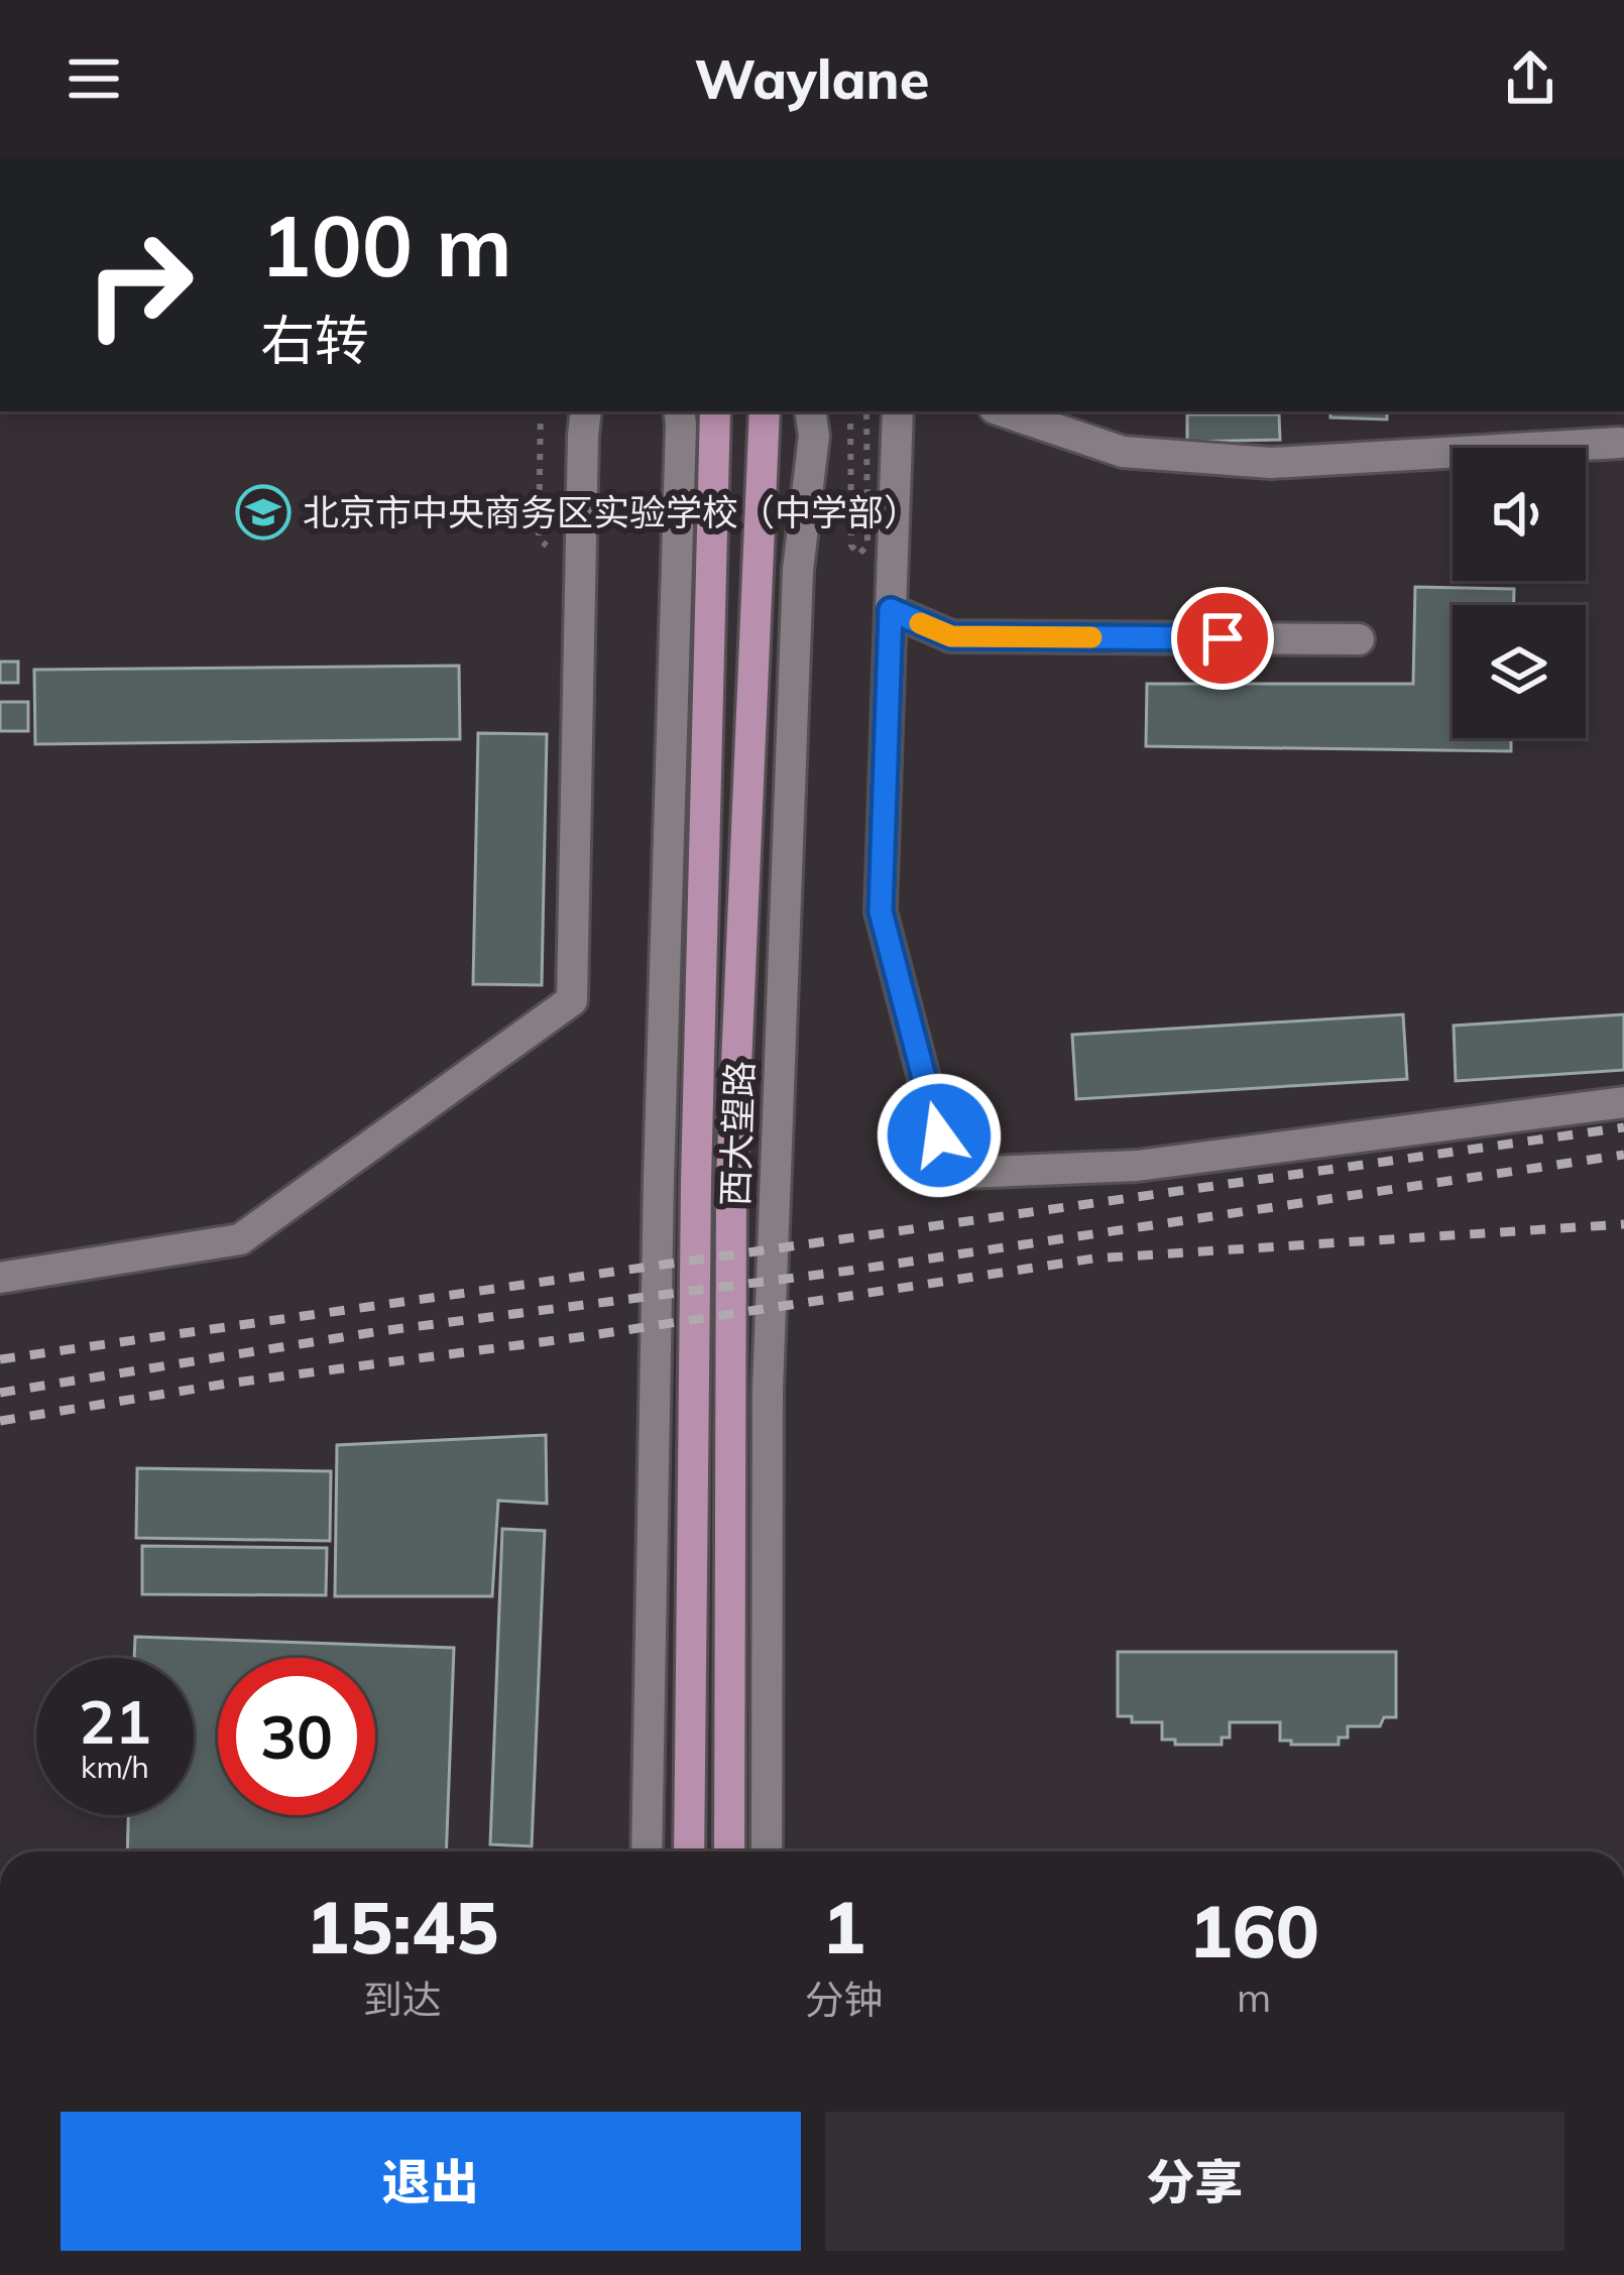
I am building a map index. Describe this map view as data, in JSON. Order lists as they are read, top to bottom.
{
  "streets": {
    "main road": ["西大望路"]
  },
  "places": {
    "school or university": ["北京市中央商务区实验学校（中学部）"]
  },
  "page": {
    "header": "Waylane",
    "turn": ["100 m", "右转"],
    "speed": "21 km/h",
    "limit": "30",
    "eta": [
      "15:45",
      "到达",
      "1",
      "分钟",
      "160",
      "m"
    ],
    "buttons": ["退出", "分享"]
  }
}
